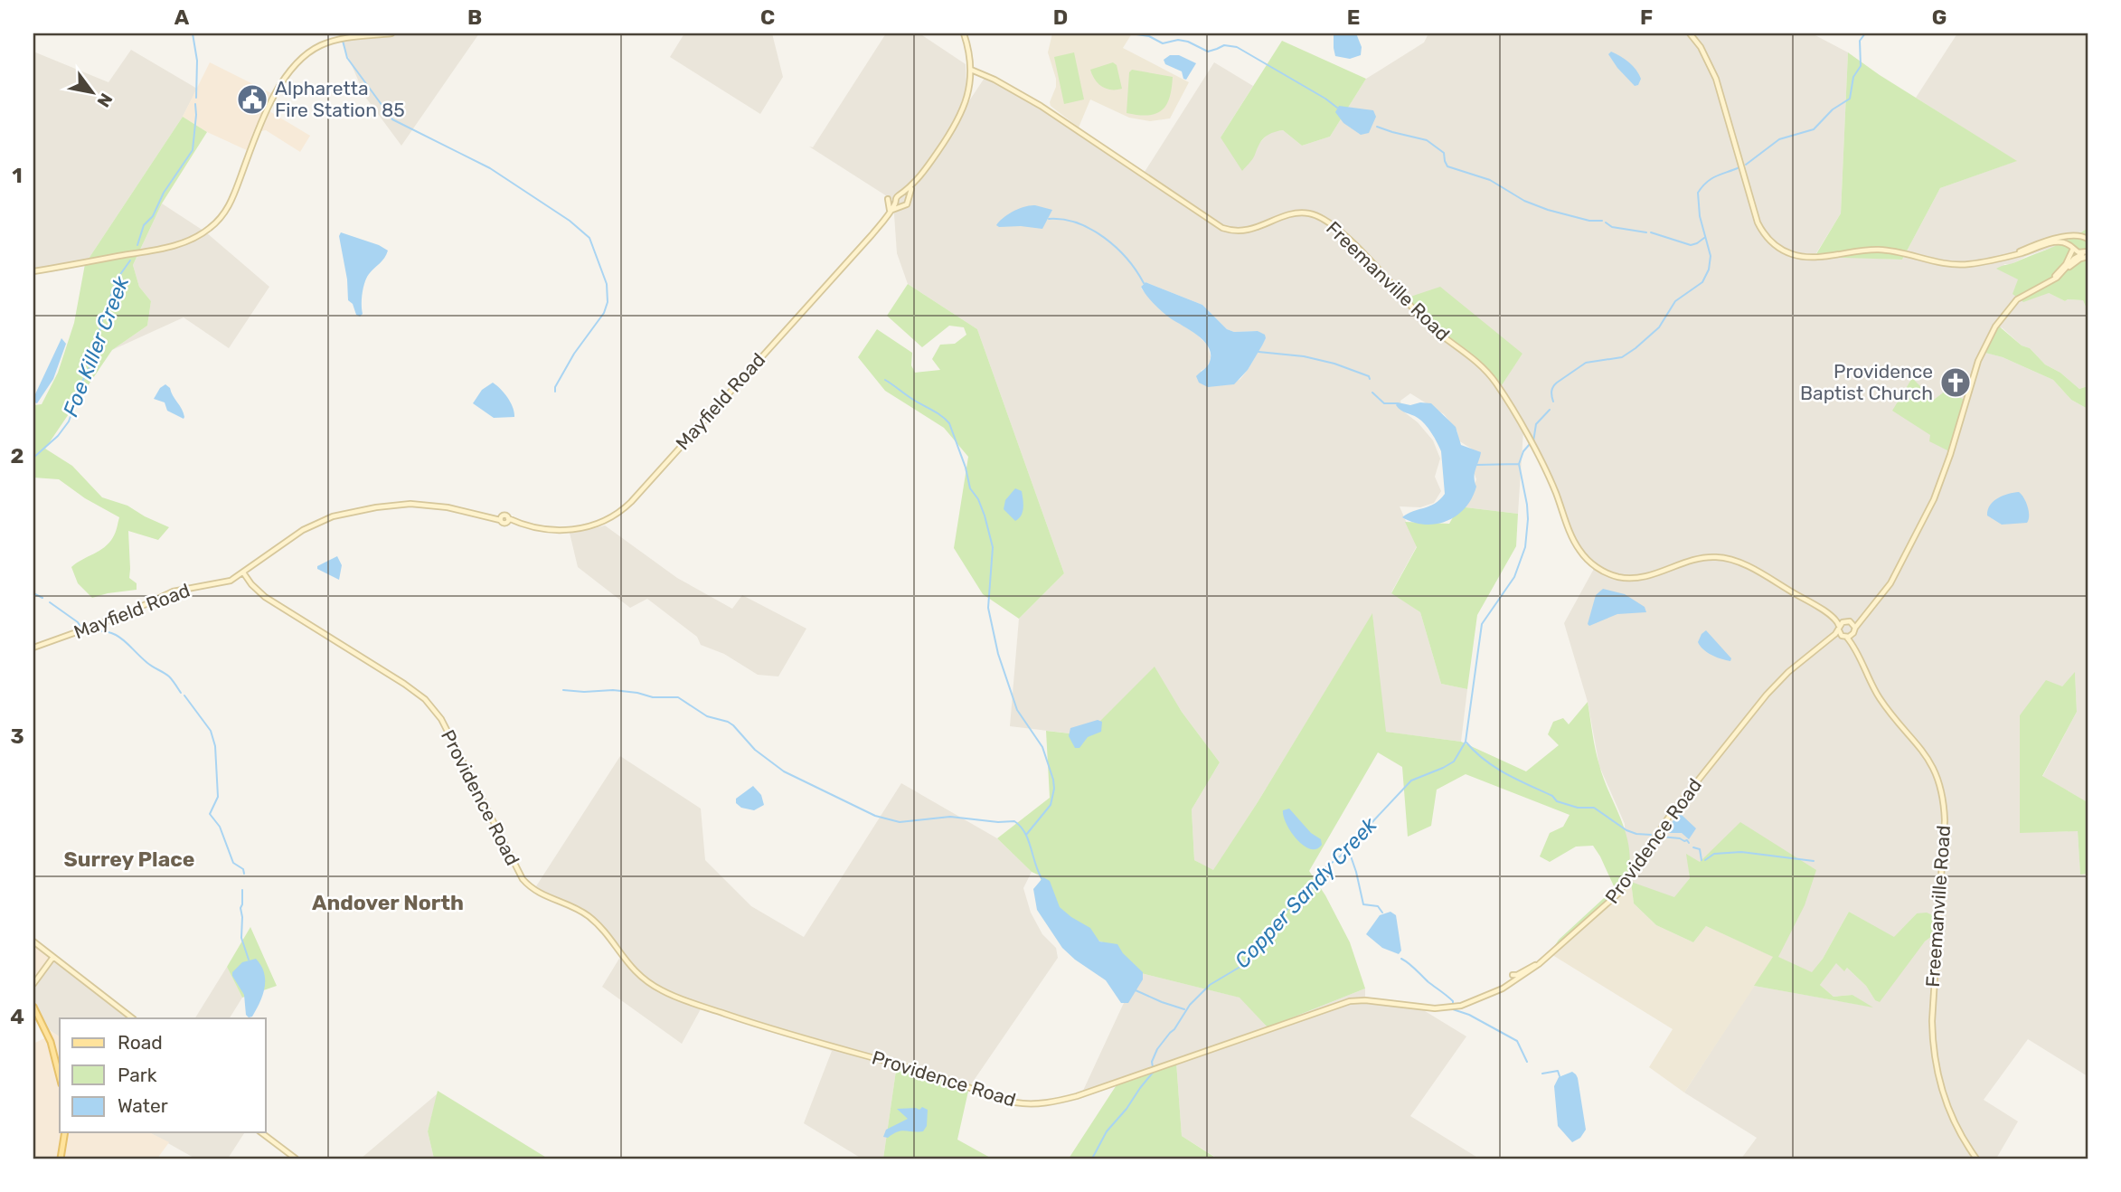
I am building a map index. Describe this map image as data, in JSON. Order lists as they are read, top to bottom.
{
  "streets": {
    "street": ["Freemanville Road", "Mayfield Road", "Providence Road"]
  },
  "crossings": [
    ["Freemanville Road", "Providence Road"],
    ["Mayfield Road", "Providence Road"]
  ],
  "districts": ["Surrey Place", "Andover North"],
  "water": ["Foe Killer Creek", "Copper Sandy Creek"],
  "places": {
    "public building": ["Alpharetta Fire Station 85"],
    "church": ["Providence Baptist Church"]
  },
  "legend": ["Road", "Park", "Water"],
  "north": "bottom right",
  "grid": {
    "columns": [
      "A",
      "B",
      "C",
      "D",
      "E",
      "F",
      "G"
    ],
    "rows": [
      "1",
      "2",
      "3",
      "4"
    ]
  }
}
